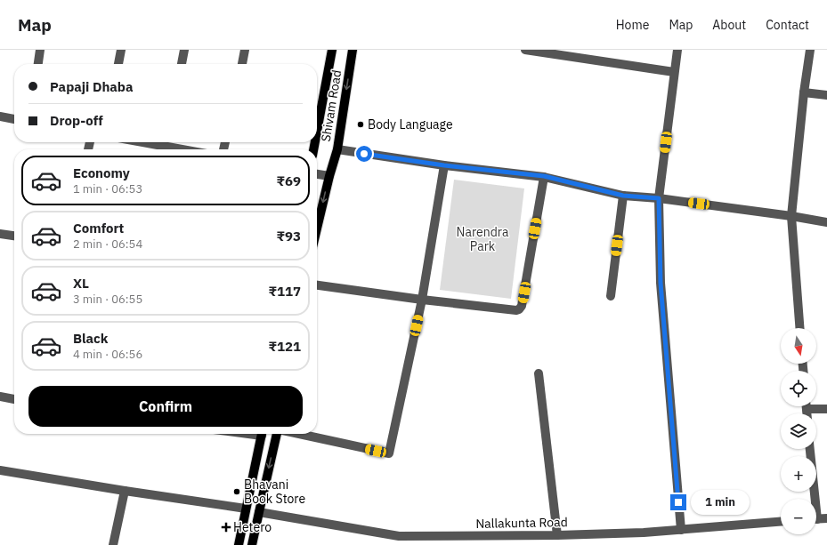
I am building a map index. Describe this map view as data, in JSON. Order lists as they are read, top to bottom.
{
  "streets": {
    "main road": ["Shivam Road"],
    "street": ["Nallakunta Road"]
  },
  "parks": ["Narendra Park"],
  "places": {
    "other": ["Body Language", "Bhavani Book Store"],
    "health": ["Hetero"]
  },
  "north": "bottom",
  "page": {
    "header": "Map",
    "nav": [
      "Home",
      "Map",
      "About",
      "Contact"
    ],
    "banner": ["Papaji Dhaba", "Drop-off"],
    "list": [
      {
        "name": "Economy",
        "note": "1 min · 06:53",
        "value": "₹69"
      },
      {
        "name": "Comfort",
        "note": "2 min · 06:54",
        "value": "₹93"
      },
      {
        "name": "XL",
        "note": "3 min · 06:55",
        "value": "₹117"
      },
      {
        "name": "Black",
        "note": "4 min · 06:56",
        "value": "₹121"
      }
    ],
    "map_buttons": ["+", "−"],
    "buttons": "Confirm",
    "bubble": "1 min"
  }
}
